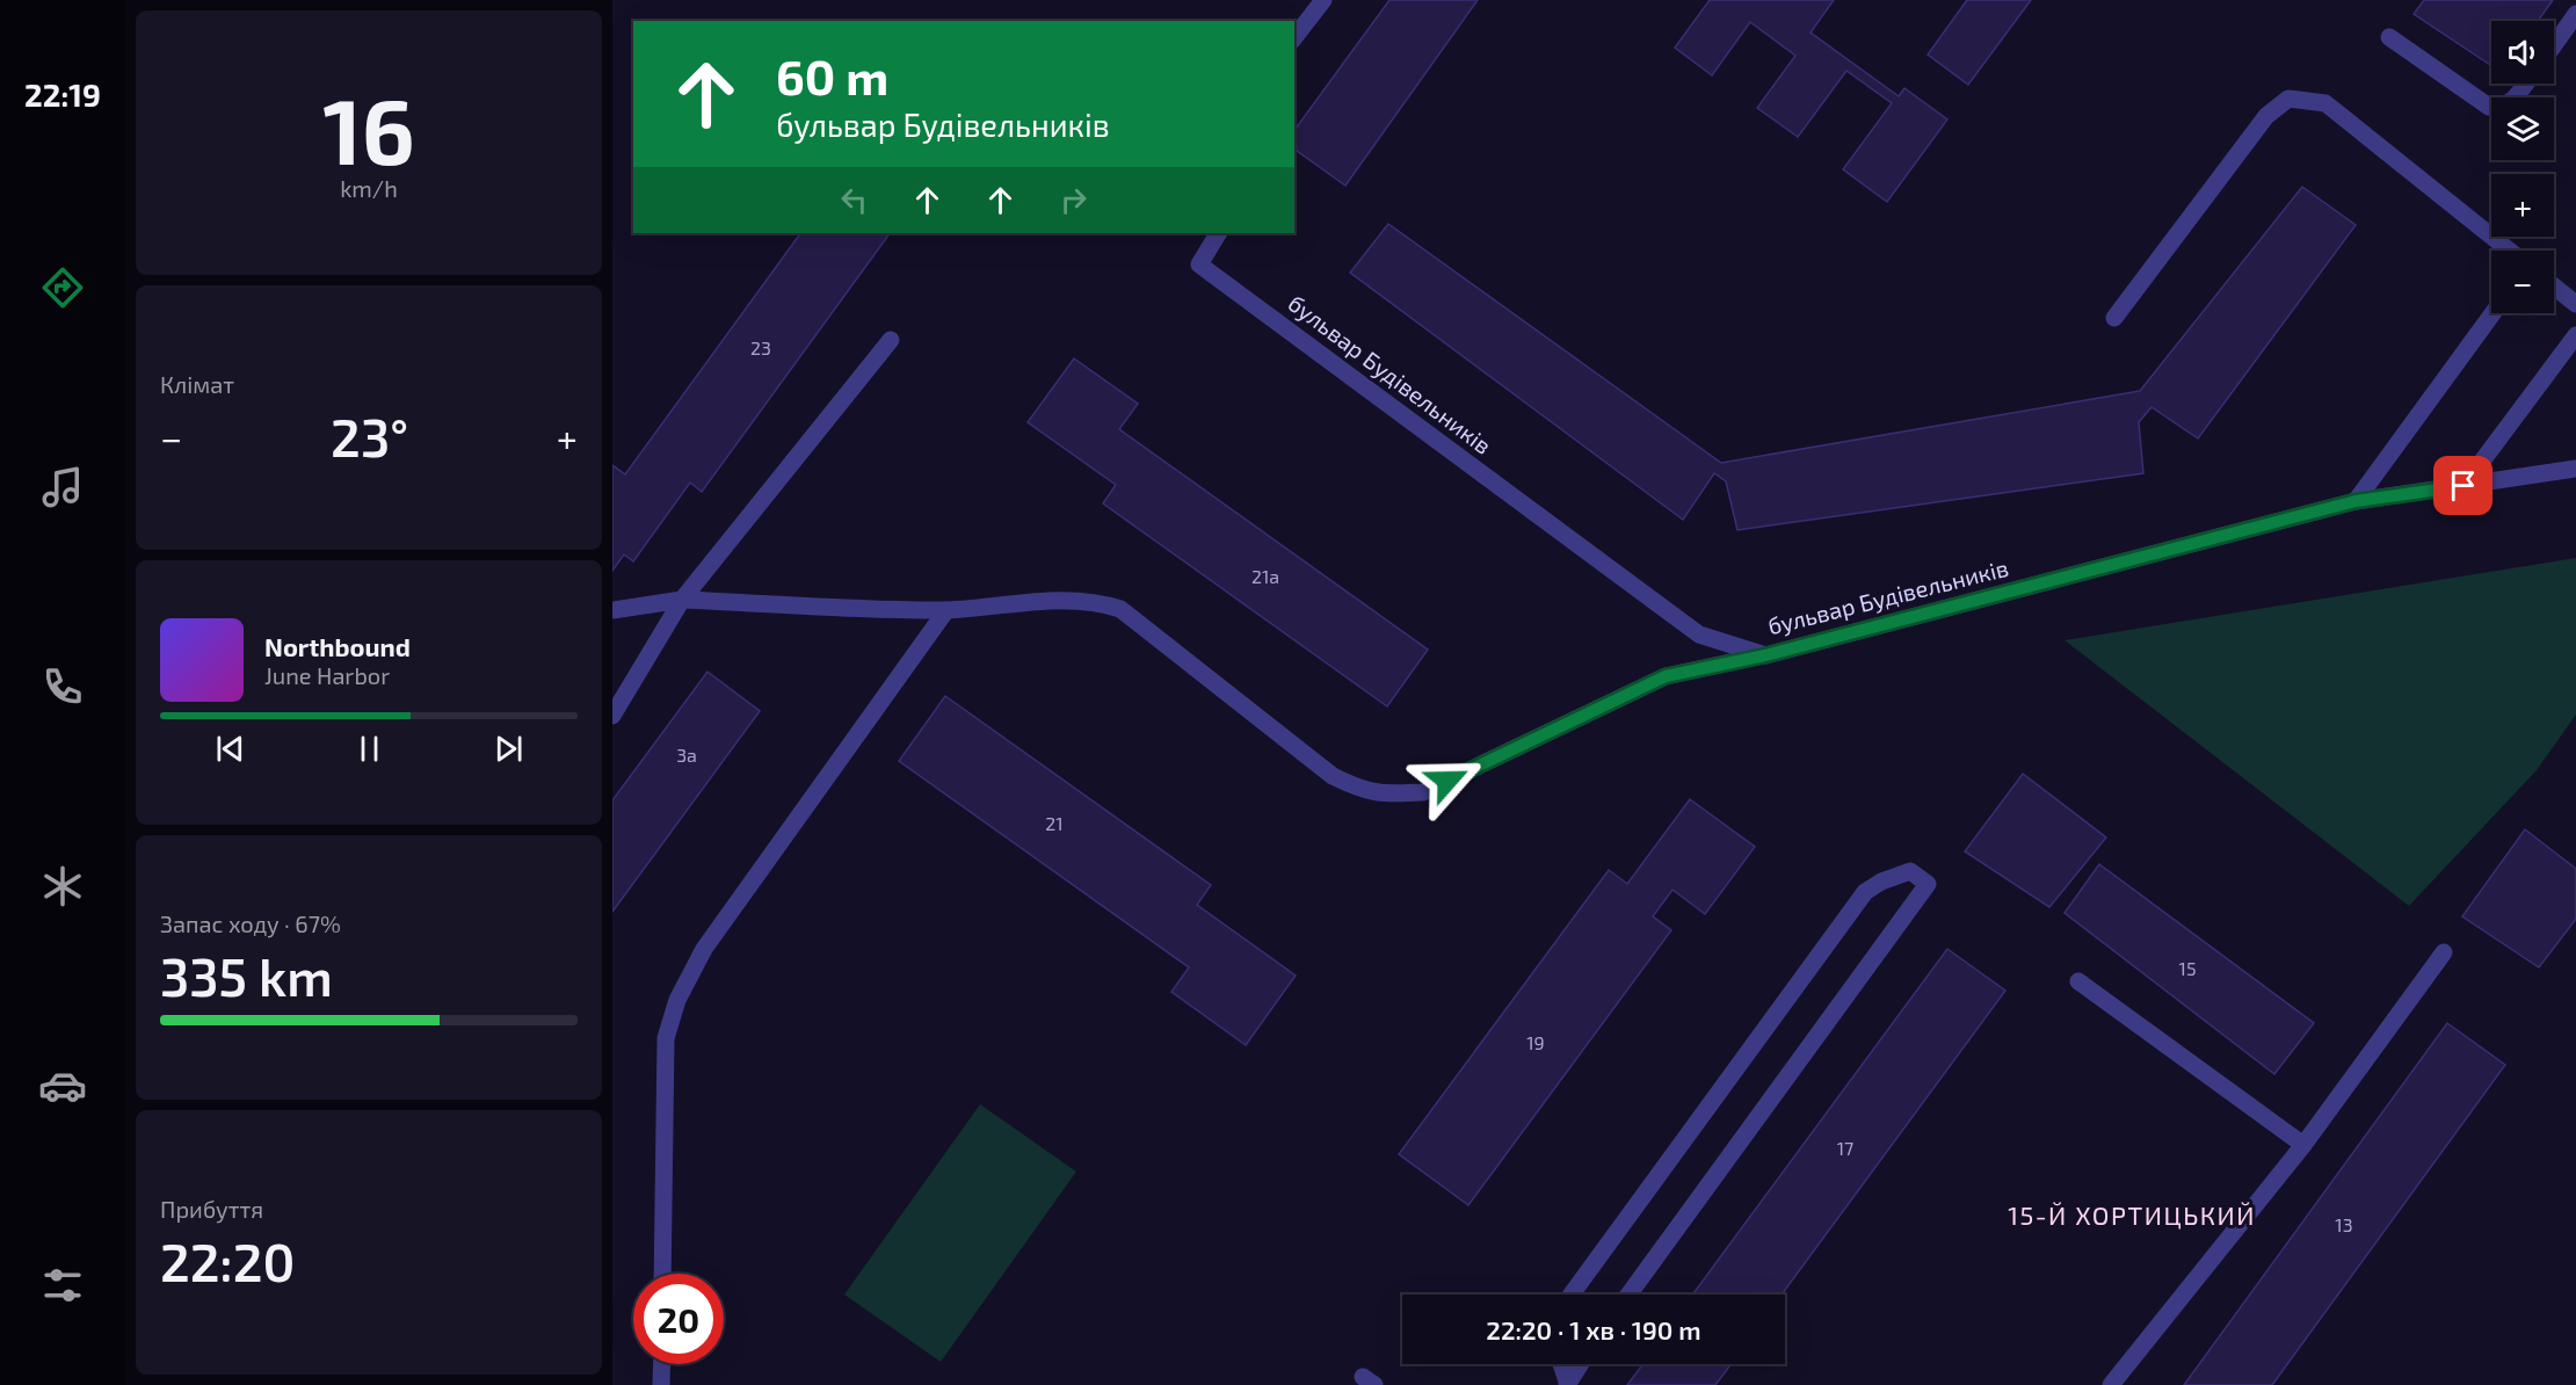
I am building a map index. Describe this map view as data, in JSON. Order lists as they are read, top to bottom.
{
  "streets": {
    "street": ["бульвар Будівельників"]
  },
  "districts": ["15-Й ХОРТИЦЬКИЙ"],
  "house_numbers": [
    "23",
    "21а",
    "3а",
    "21",
    "15",
    "19",
    "17",
    "13"
  ],
  "page": {
    "tabs": "22:19",
    "tile": [
      ["16", "km/h"],
      "Клімат",
      ["Запас ходу · 67%", "335 km"],
      ["Прибуття", "22:20"]
    ],
    "map_buttons": ["+", "−"],
    "turn": ["60 m", "бульвар Будівельників"],
    "heat": ["−", "23°", "+"],
    "song": ["Northbound", "June Harbor"],
    "limit": "20",
    "trip": "22:20 · 1 хв · 190 m"
  }
}
